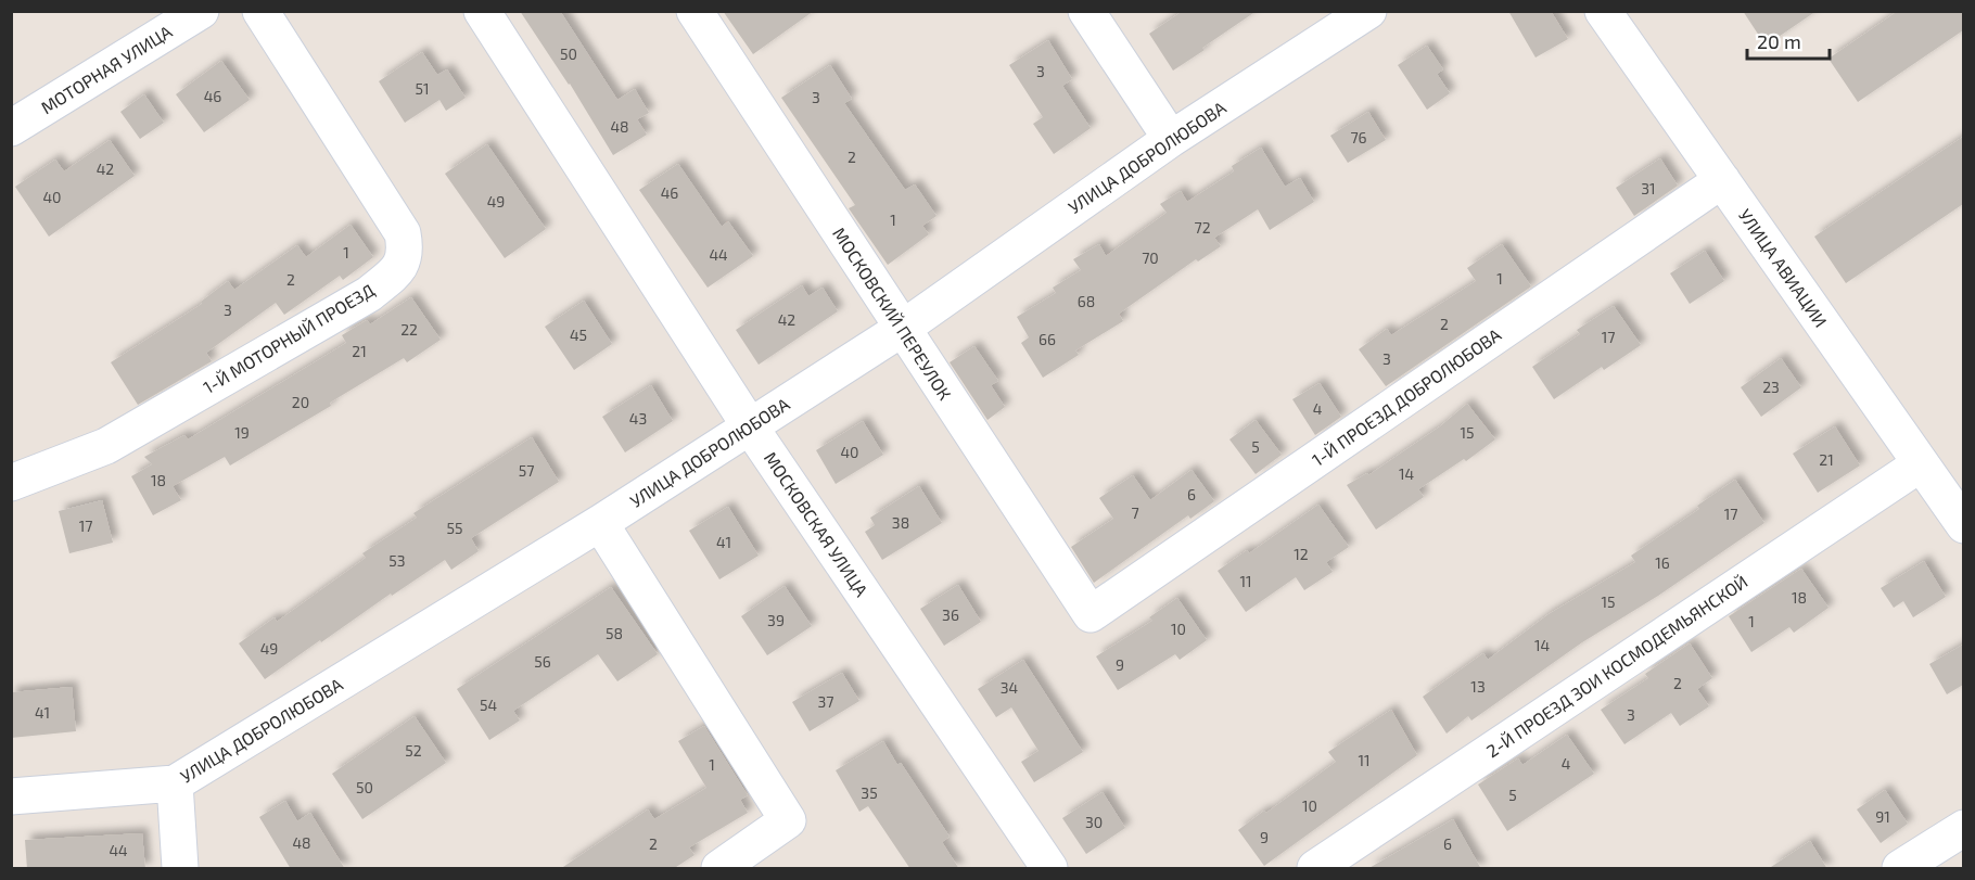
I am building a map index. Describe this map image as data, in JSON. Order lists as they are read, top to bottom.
{
  "streets": {
    "street": [
      "МОТОРНАЯ УЛИЦА",
      "УЛИЦА ДОБРОЛЮБОВА",
      "УЛИЦА АВИАЦИИ",
      "МОСКОВСКИЙ ПЕРЕУЛОК",
      "1-Й МОТОРНЫЙ ПРОЕЗД",
      "1-Й ПРОЕЗД ДОБРОЛЮБОВА",
      "МОСКОВСКАЯ УЛИЦА",
      "2-Й ПРОЕЗД ЗОИ КОСМОДЕМЬЯНСКОЙ"
    ]
  },
  "crossings": [
    ["УЛИЦА ДОБРОЛЮБОВА", "МОСКОВСКИЙ ПЕРЕУЛОК"],
    ["УЛИЦА ДОБРОЛЮБОВА", "МОСКОВСКАЯ УЛИЦА"],
    ["УЛИЦА АВИАЦИИ", "1-Й ПРОЕЗД ДОБРОЛЮБОВА"],
    ["УЛИЦА АВИАЦИИ", "2-Й ПРОЕЗД ЗОИ КОСМОДЕМЬЯНСКОЙ"],
    ["МОСКОВСКИЙ ПЕРЕУЛОК", "1-Й ПРОЕЗД ДОБРОЛЮБОВА"]
  ],
  "house_numbers": [
    "50",
    "3",
    "51",
    "46",
    "3",
    "48",
    "76",
    "2",
    "42",
    "31",
    "46",
    "40",
    "49",
    "1",
    "72",
    "1",
    "44",
    "70",
    "1",
    "2",
    "68",
    "3",
    "42",
    "2",
    "22",
    "45",
    "17",
    "66",
    "21",
    "3",
    "23",
    "20",
    "4",
    "43",
    "19",
    "15",
    "5",
    "40",
    "21",
    "57",
    "14",
    "18",
    "6",
    "7",
    "17",
    "38",
    "17",
    "55",
    "41",
    "12",
    "53",
    "16",
    "11",
    "18",
    "15",
    "36",
    "39",
    "1",
    "10",
    "58",
    "14",
    "49",
    "56",
    "9",
    "2",
    "13",
    "34",
    "37",
    "54",
    "41",
    "3",
    "52",
    "11",
    "4",
    "1",
    "50",
    "35",
    "5",
    "10",
    "91",
    "30",
    "9",
    "48",
    "2",
    "6",
    "44"
  ],
  "scale_bar": "20 m"
}
